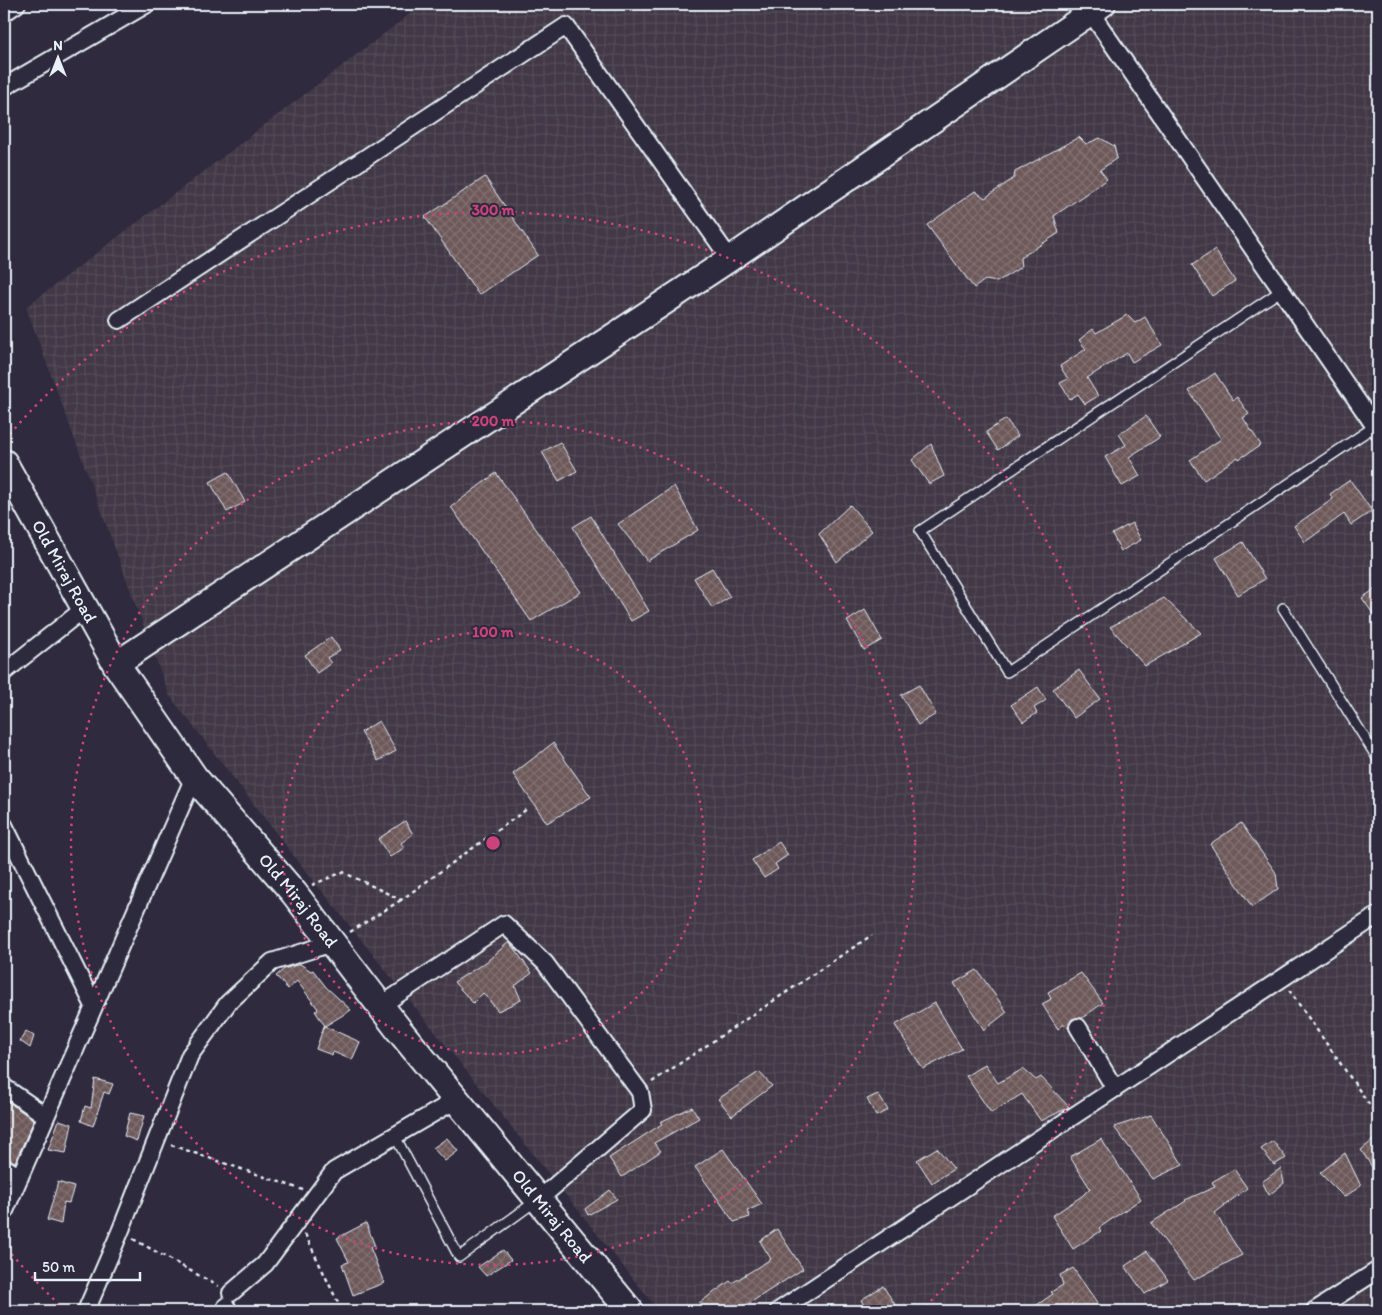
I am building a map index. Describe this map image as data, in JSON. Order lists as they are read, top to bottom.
{
  "streets": {
    "main road": ["Old Miraj Road"]
  },
  "scale_bar": "50 m",
  "north": "top",
  "rings": ["300 m", "200 m", "100 m"]
}
